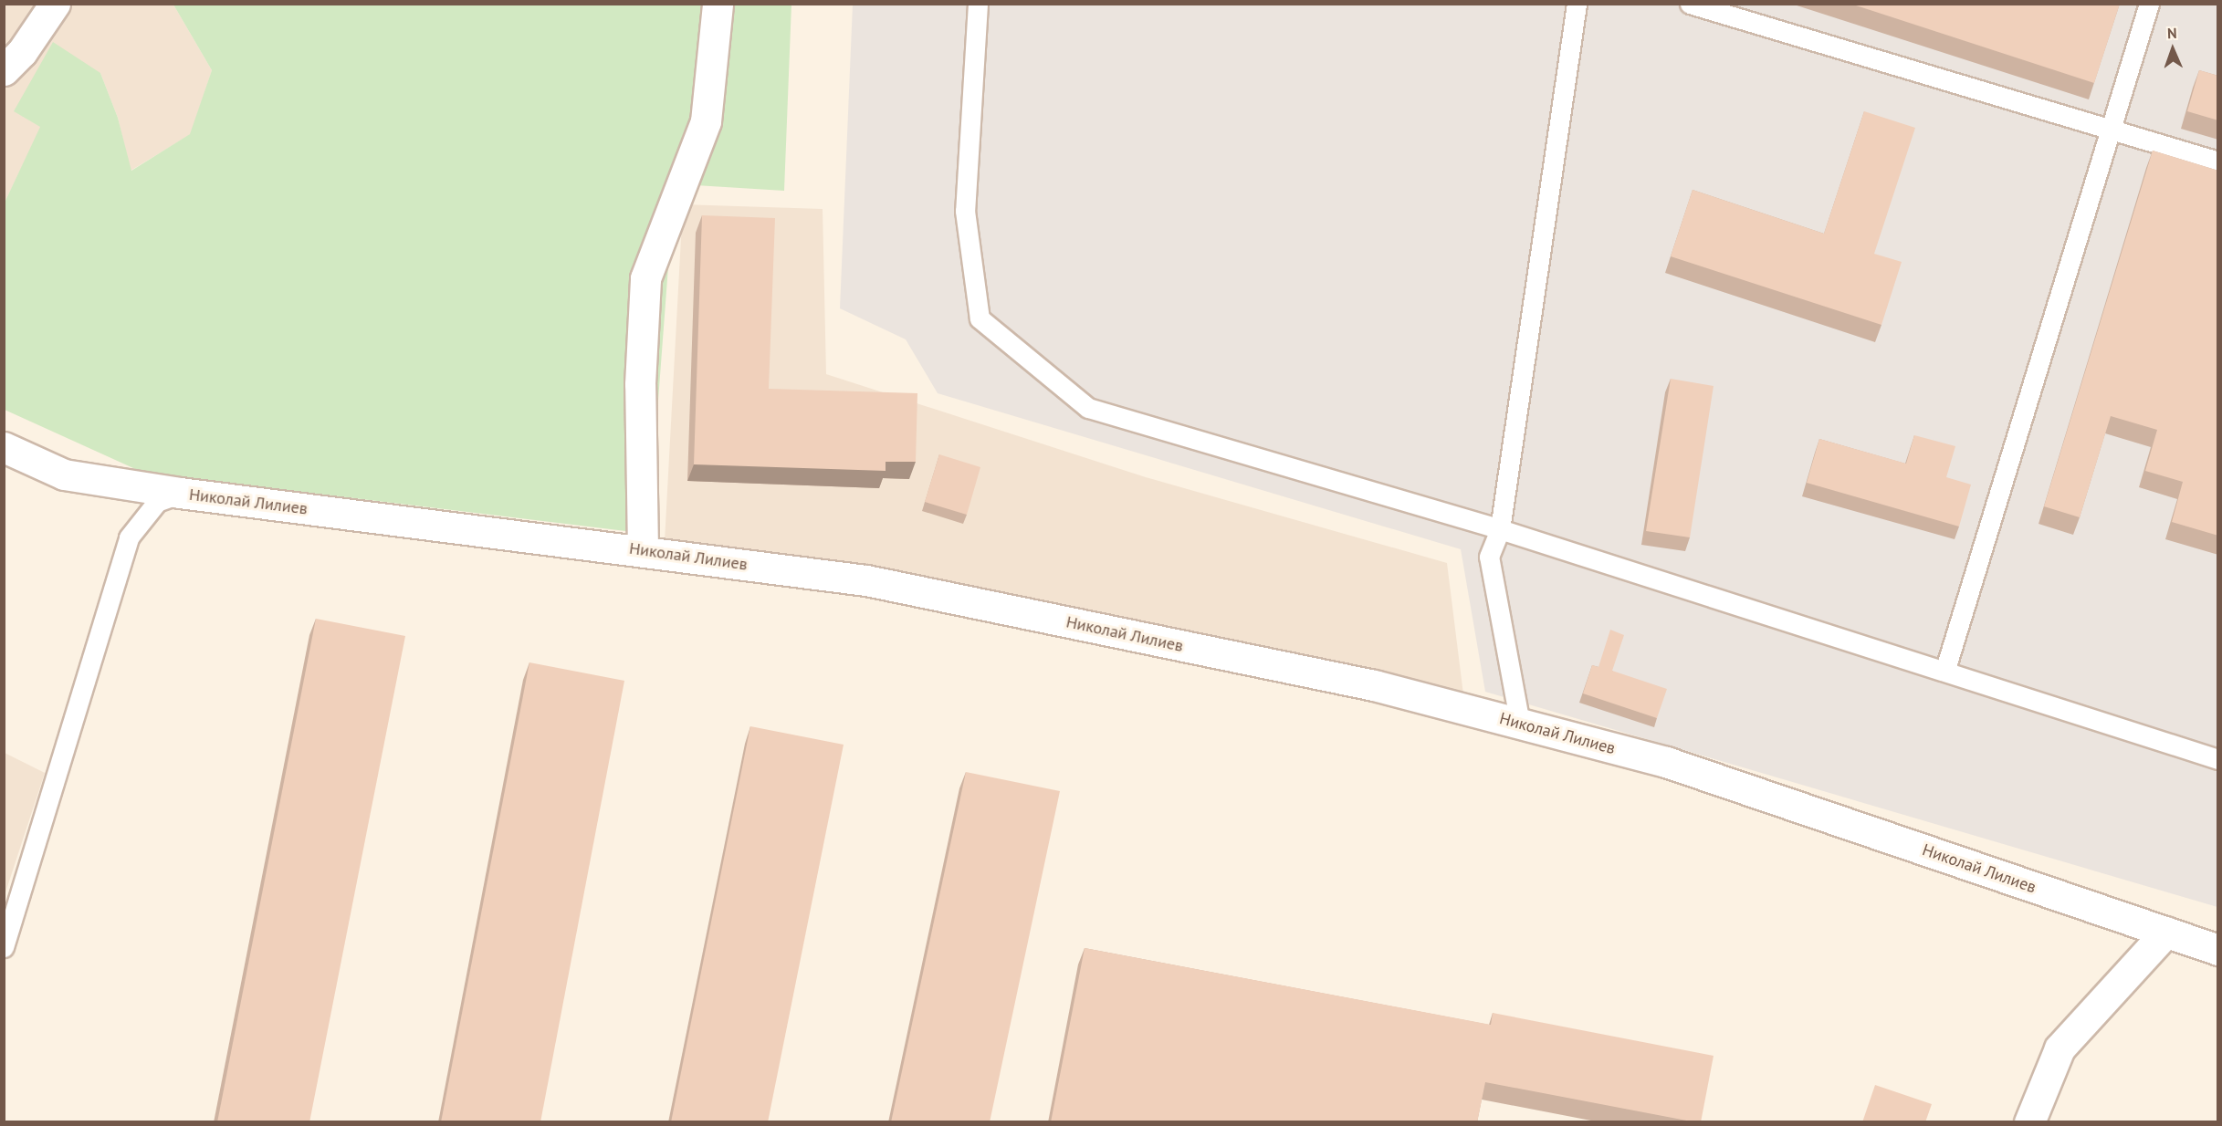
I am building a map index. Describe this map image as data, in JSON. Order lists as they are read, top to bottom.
{
  "streets": {
    "street": ["Николай Лилиев"]
  },
  "north": "top"
}
